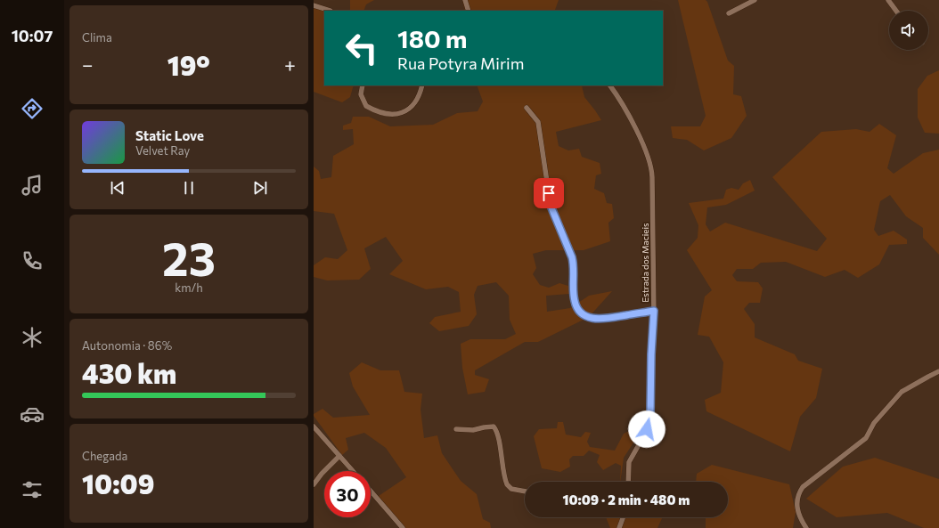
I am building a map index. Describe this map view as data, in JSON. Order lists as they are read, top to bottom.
{
  "streets": {
    "street": ["Estrada dos Macieis"]
  },
  "page": {
    "tabs": "10:07",
    "tile": [
      "Clima",
      ["23", "km/h"],
      ["Autonomia · 86%", "430 km"],
      ["Chegada", "10:09"]
    ],
    "turn": ["180 m", "Rua Potyra Mirim"],
    "heat": ["−", "19°", "+"],
    "song": ["Static Love", "Velvet Ray"],
    "limit": "30",
    "trip": "10:09 · 2 min · 480 m"
  }
}
